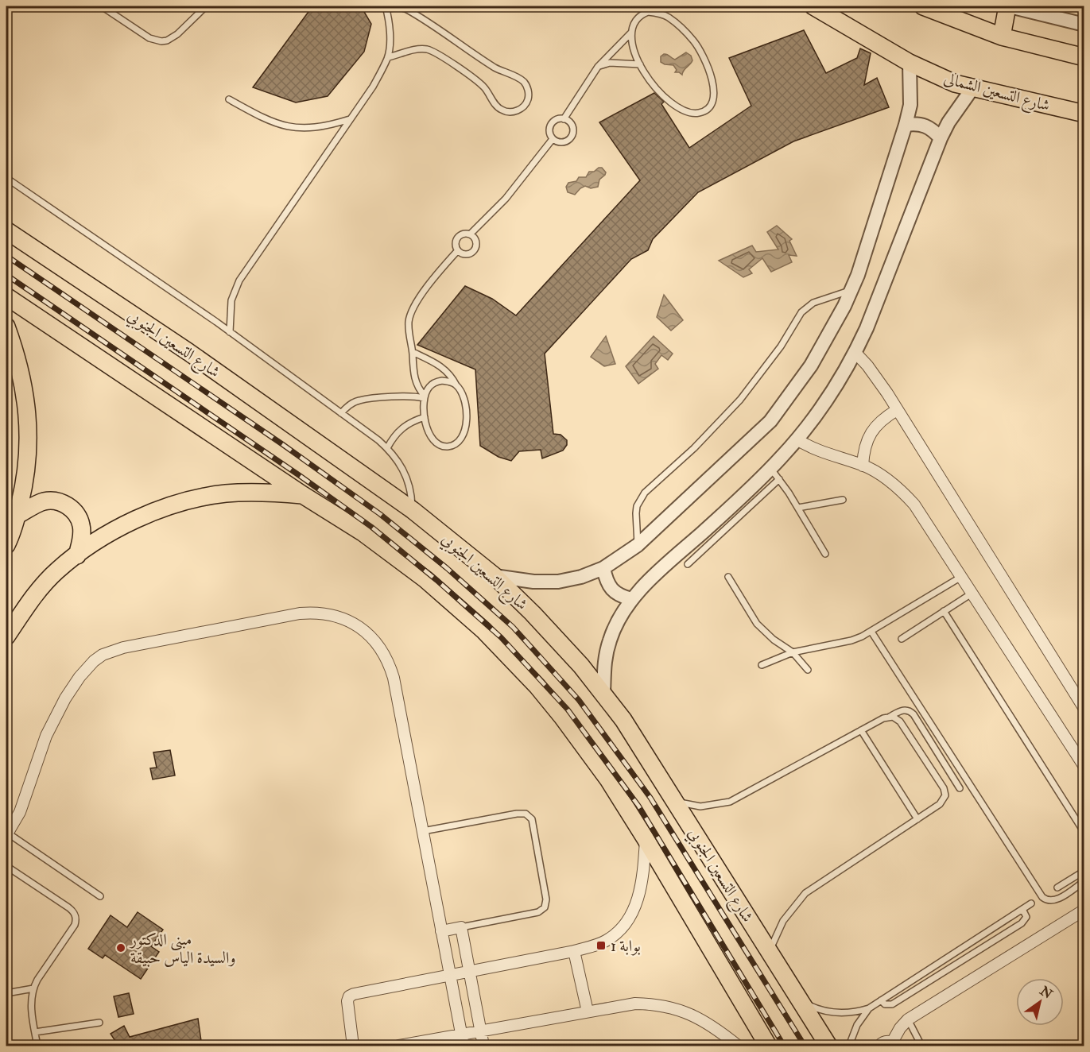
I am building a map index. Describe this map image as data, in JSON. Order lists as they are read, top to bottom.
{
  "streets": {
    "main road": ["شارع التسعين الشمالى", "شارع التسعين الجنوبي"]
  },
  "places": {
    "transit": ["بوابة 1"],
    "other": ["مبنى الدكتور والسيدة الياس حبيقة"]
  },
  "north": "top right"
}
